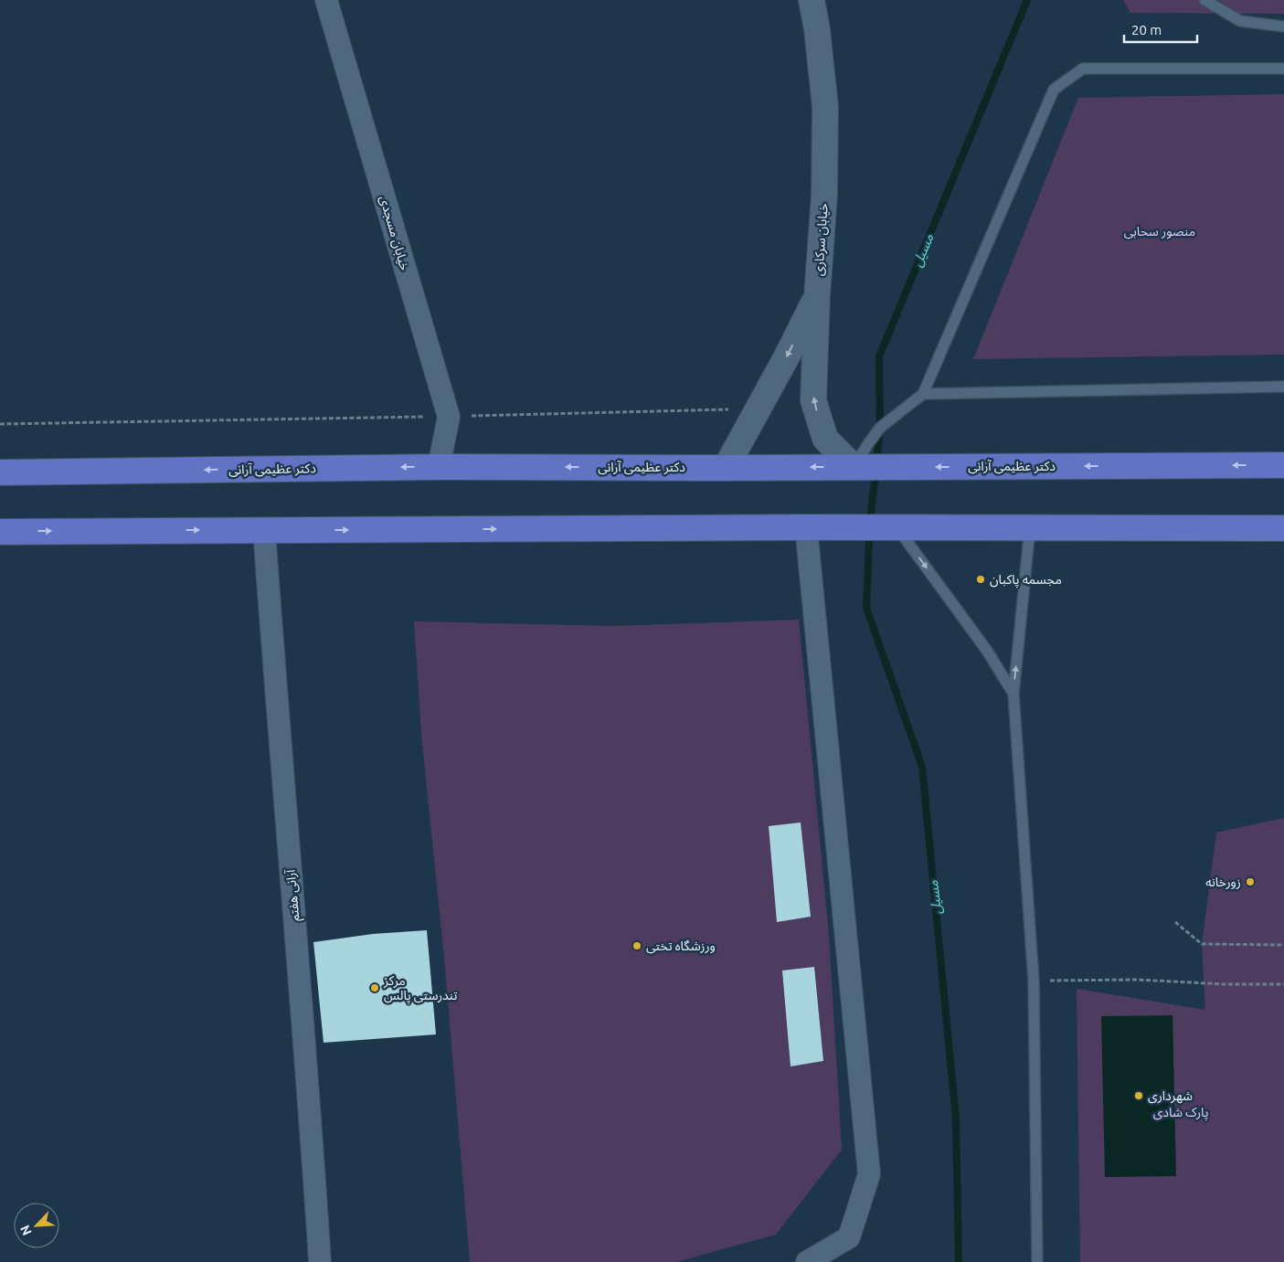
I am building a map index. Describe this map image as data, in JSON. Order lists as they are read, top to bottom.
{
  "streets": {
    "main road": ["دکتر عظیمی آرانی"],
    "street": ["خیابان مسجدی", "خیابان سرکاری", "آرانی هفتم"]
  },
  "crossings": [
    ["خیابان مسجدی", "دکتر عظیمی آرانی"],
    ["خیابان سرکاری", "دکتر عظیمی آرانی"]
  ],
  "one_way": ["خیابان سرکاری"],
  "water": ["مسیل"],
  "parks": ["منصور سحابی", "پارک شادی"],
  "places": [
    "مجسمه پاکبان",
    "زورخانه",
    "ورزشگاه تختی",
    "مرکز تندرستی پالس",
    "شهرداری"
  ],
  "scale_bar": "20 m",
  "north": "bottom left"
}
